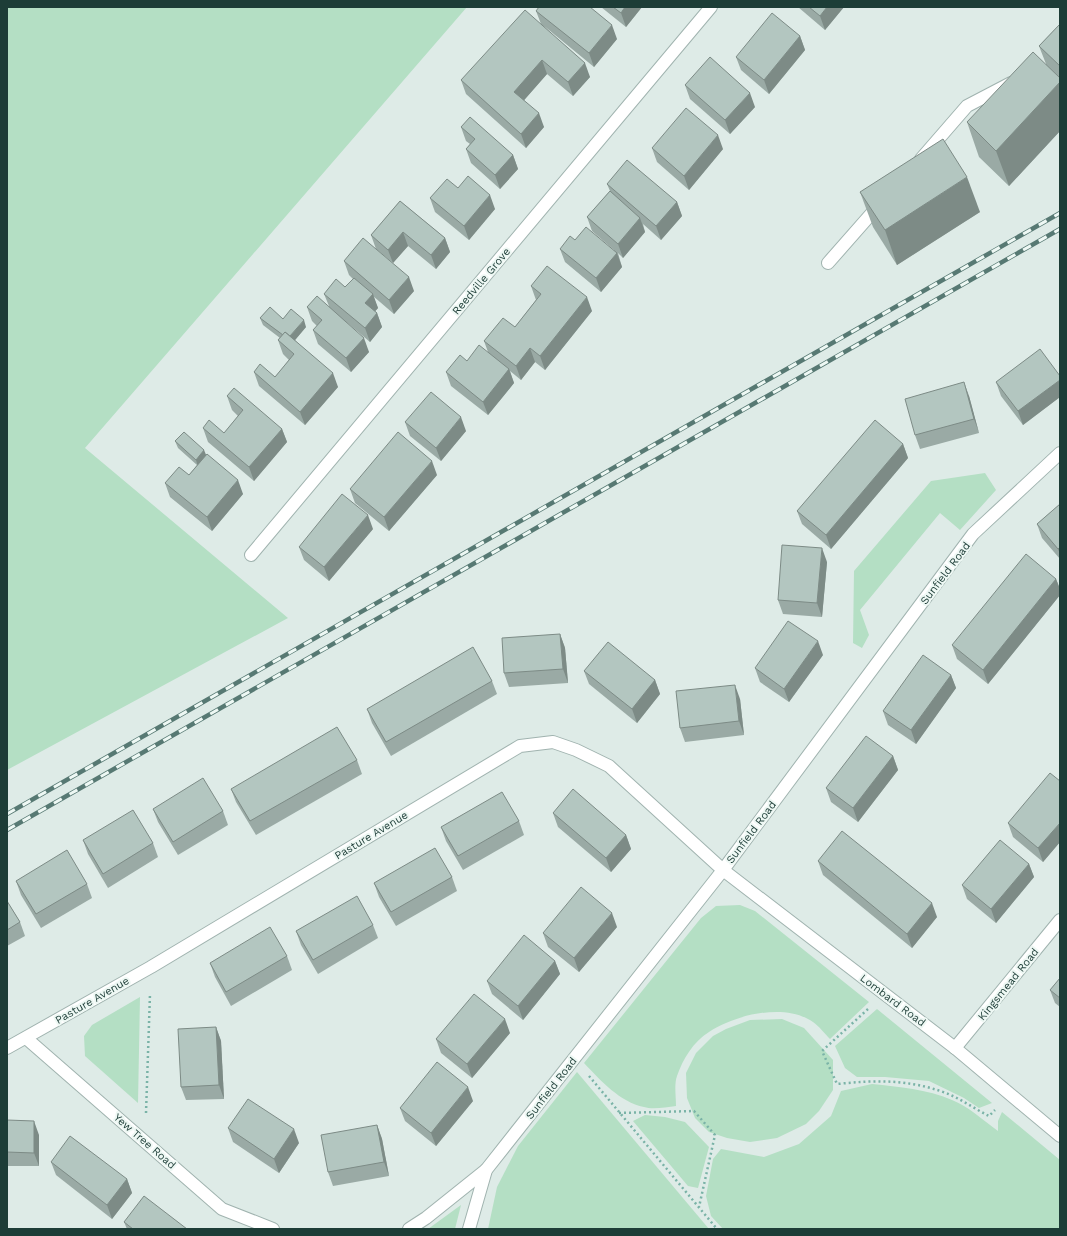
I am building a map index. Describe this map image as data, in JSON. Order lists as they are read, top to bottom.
{
  "streets": {
    "street": [
      "Reedville Grove",
      "Sunfield Road",
      "Pasture Avenue",
      "Kingsmead Road",
      "Lombard Road",
      "Yew Tree Road"
    ]
  },
  "crossings": [
    ["Sunfield Road", "Pasture Avenue"],
    ["Sunfield Road", "Lombard Road"],
    ["Pasture Avenue", "Lombard Road"],
    ["Pasture Avenue", "Yew Tree Road"],
    ["Kingsmead Road", "Lombard Road"]
  ]
}
